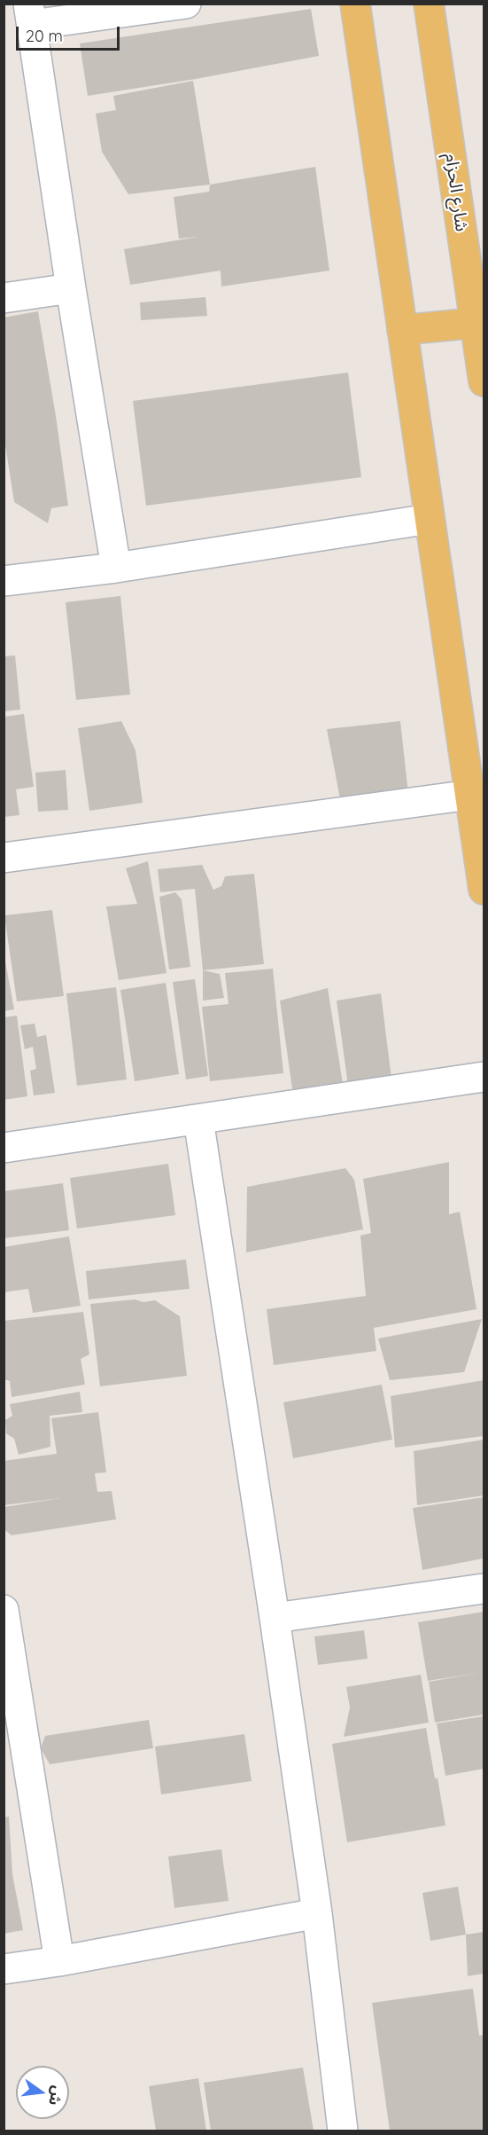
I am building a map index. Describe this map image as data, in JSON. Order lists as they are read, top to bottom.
{
  "streets": {
    "main road": ["شارع الحزام"]
  },
  "scale_bar": "20 m",
  "north": "right"
}
